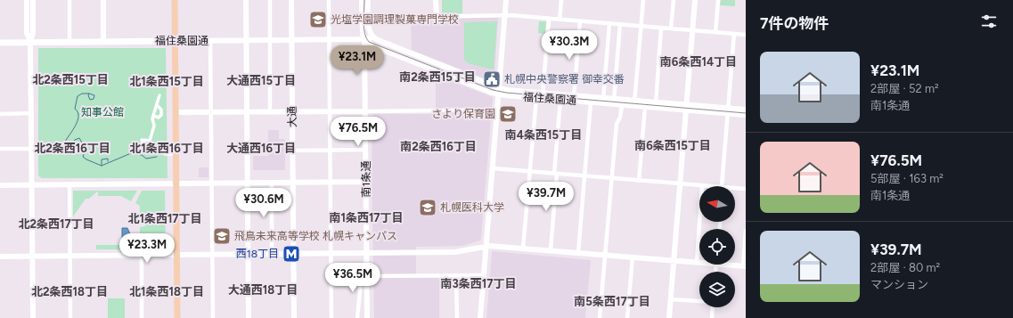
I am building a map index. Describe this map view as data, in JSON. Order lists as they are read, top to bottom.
{
  "streets": {
    "main road": ["福住桑園通"],
    "street": ["大通", "南1条通"]
  },
  "crossings": [
    ["福住桑園通", "大通"],
    ["福住桑園通", "南1条通"]
  ],
  "districts": [
    "南6条西14丁目",
    "南2条西15丁目",
    "北2条西15丁目",
    "大通西15丁目",
    "北1条西15丁目",
    "南4条西15丁目",
    "南6条西15丁目",
    "南2条西16丁目",
    "北2条西16丁目",
    "北1条西16丁目",
    "大通西16丁目",
    "南1条西17丁目",
    "北1条西17丁目",
    "北2条西17丁目",
    "南3条西17丁目",
    "大通西18丁目",
    "北2条西18丁目",
    "北1条西18丁目",
    "南5条西17丁目"
  ],
  "parks": ["知事公館"],
  "places": {
    "school or university": [
      "光塩学園調理製菓専門学校",
      "さより保育園",
      "札幌医科大学",
      "飛鳥未来高等学校 札幌キャンパス"
    ],
    "public building": ["札幌中央警察署 御幸交番"],
    "metro station": ["西18丁目"]
  },
  "north": "left",
  "page": {
    "heading": "7件の物件",
    "price": [
      "¥30.3M",
      "¥23.1M",
      "¥76.5M",
      "¥39.7M",
      "¥30.6M",
      "¥23.3M",
      "¥36.5M"
    ],
    "list": [
      {
        "name": "¥23.1M",
        "note": "2部屋 · 52 m² · 南1条通"
      },
      {
        "name": "¥76.5M",
        "note": "5部屋 · 163 m² · 南1条通"
      },
      {
        "name": "¥39.7M",
        "note": "2部屋 · 80 m² · マンション"
      }
    ]
  }
}
